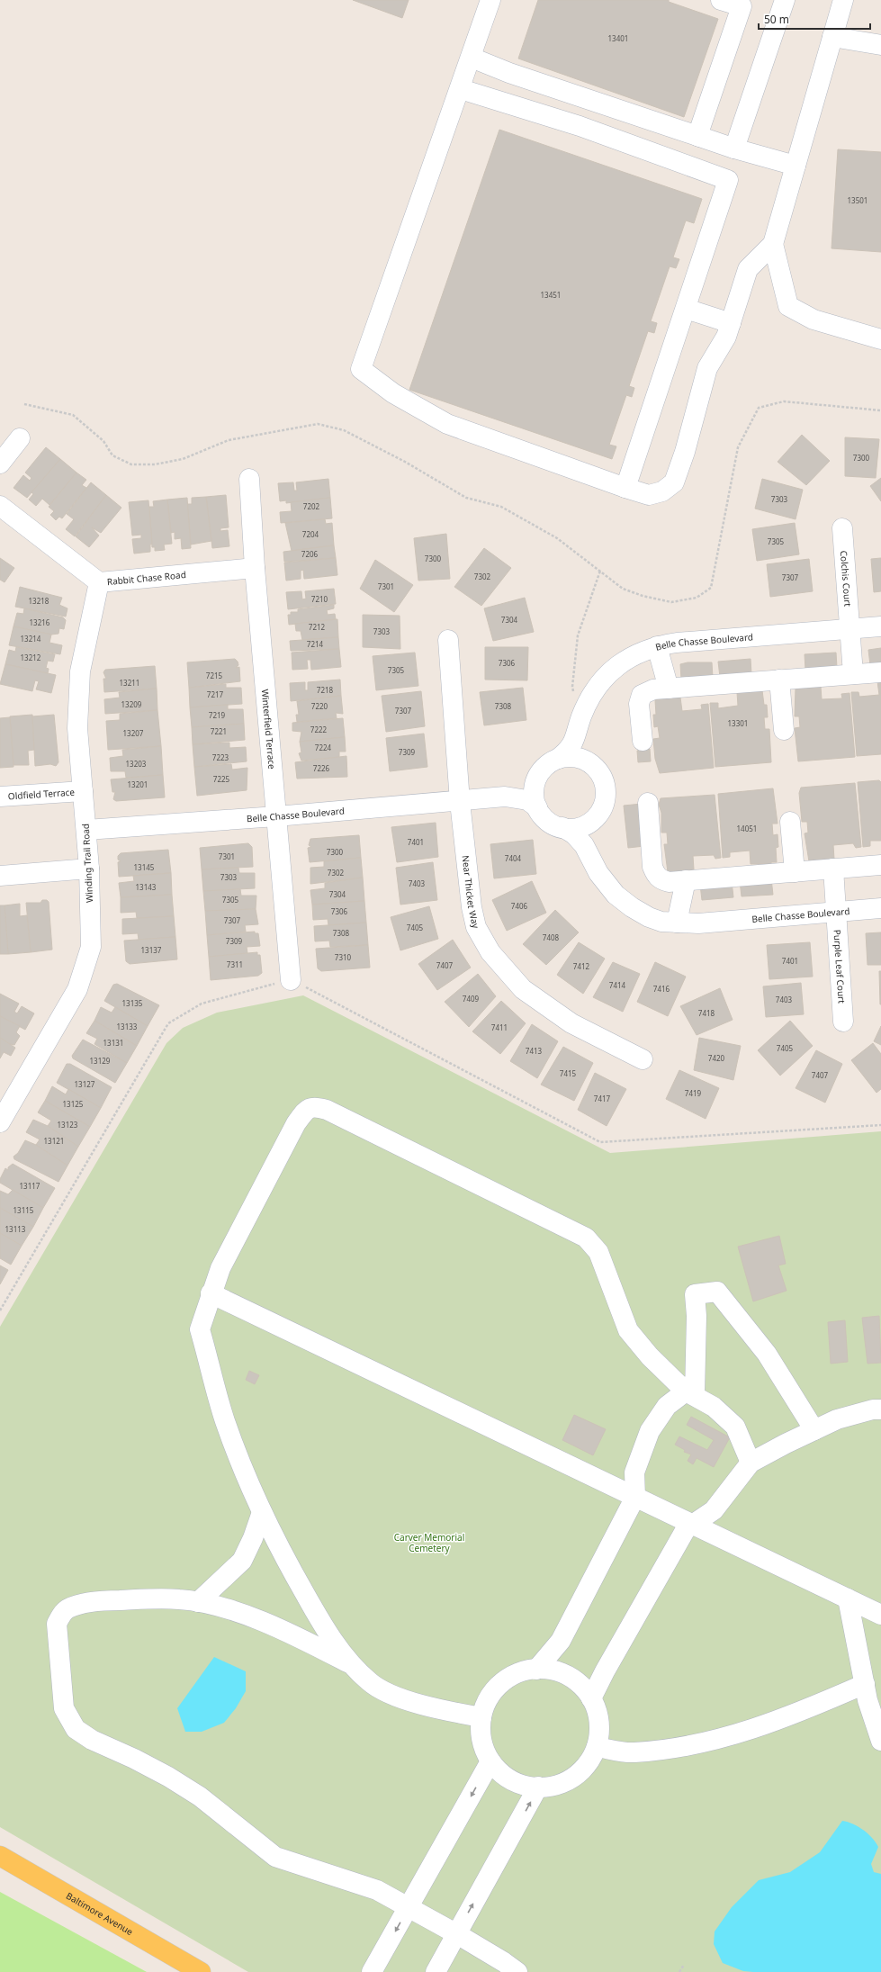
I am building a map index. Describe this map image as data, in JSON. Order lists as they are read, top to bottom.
{
  "streets": {
    "main road": ["Baltimore Avenue"],
    "street": [
      "Rabbit Chase Road",
      "Colchis Court",
      "Belle Chasse Boulevard",
      "Winterfield Terrace",
      "Oldfield Terrace",
      "Winding Trail Road",
      "Near Thicket Way",
      "Purple Leaf Court"
    ]
  },
  "crossings": [
    ["Rabbit Chase Road", "Winterfield Terrace"],
    ["Rabbit Chase Road", "Winding Trail Road"],
    ["Colchis Court", "Belle Chasse Boulevard"],
    ["Belle Chasse Boulevard", "Winterfield Terrace"],
    ["Belle Chasse Boulevard", "Winding Trail Road"],
    ["Belle Chasse Boulevard", "Near Thicket Way"],
    ["Belle Chasse Boulevard", "Purple Leaf Court"],
    ["Oldfield Terrace", "Winding Trail Road"]
  ],
  "parks": ["Carver Memorial Cemetery"],
  "house_numbers": [
    "13401",
    "13501",
    "13451",
    "7300",
    "7303",
    "7202",
    "7204",
    "7305",
    "7206",
    "7300",
    "7302",
    "7307",
    "7301",
    "7210",
    "13218",
    "7304",
    "13216",
    "7212",
    "7303",
    "13214",
    "7214",
    "13212",
    "7306",
    "7305",
    "7215",
    "13211",
    "7218",
    "7217",
    "13209",
    "7220",
    "7308",
    "7307",
    "7219",
    "13301",
    "7222",
    "7221",
    "13207",
    "7224",
    "7309",
    "7223",
    "13203",
    "7226",
    "7225",
    "13201",
    "14051",
    "7401",
    "7300",
    "7301",
    "7404",
    "13145",
    "7302",
    "7303",
    "7403",
    "13143",
    "7304",
    "7305",
    "7406",
    "7306",
    "7307",
    "7405",
    "7308",
    "7408",
    "7309",
    "13137",
    "7310",
    "7401",
    "7311",
    "7407",
    "7412",
    "7414",
    "7416",
    "7409",
    "7403",
    "13135",
    "7418",
    "13133",
    "7411",
    "13131",
    "7405",
    "7413",
    "7420",
    "13129",
    "7415",
    "7407",
    "13127",
    "7419",
    "7417",
    "13125",
    "13123",
    "13121",
    "13117",
    "13115",
    "13113"
  ],
  "scale_bar": "50 m"
}
